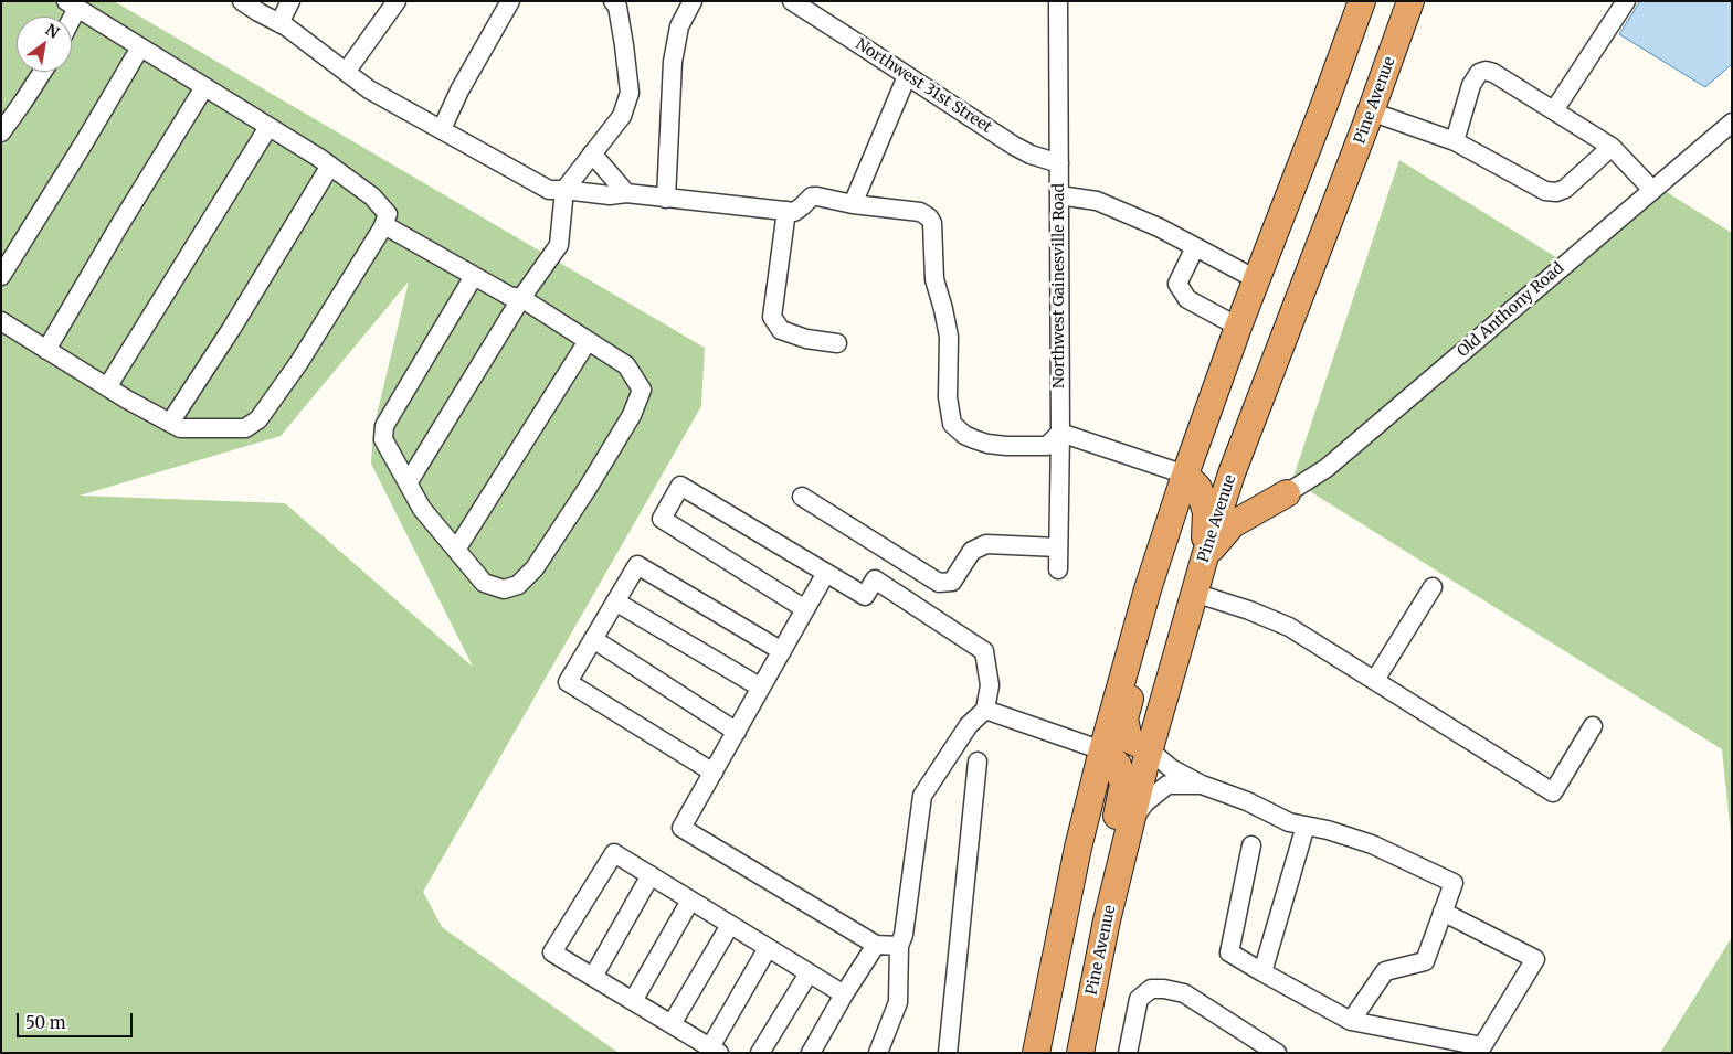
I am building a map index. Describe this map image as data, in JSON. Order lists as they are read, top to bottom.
{
  "streets": {
    "highway": ["Pine Avenue"],
    "street": ["Northwest 31st Street", "Northwest Gainesville Road", "Old Anthony Road"]
  },
  "crossings": [
    ["Northwest 31st Street", "Northwest Gainesville Road"]
  ],
  "scale_bar": "50 m",
  "north": "top right"
}
